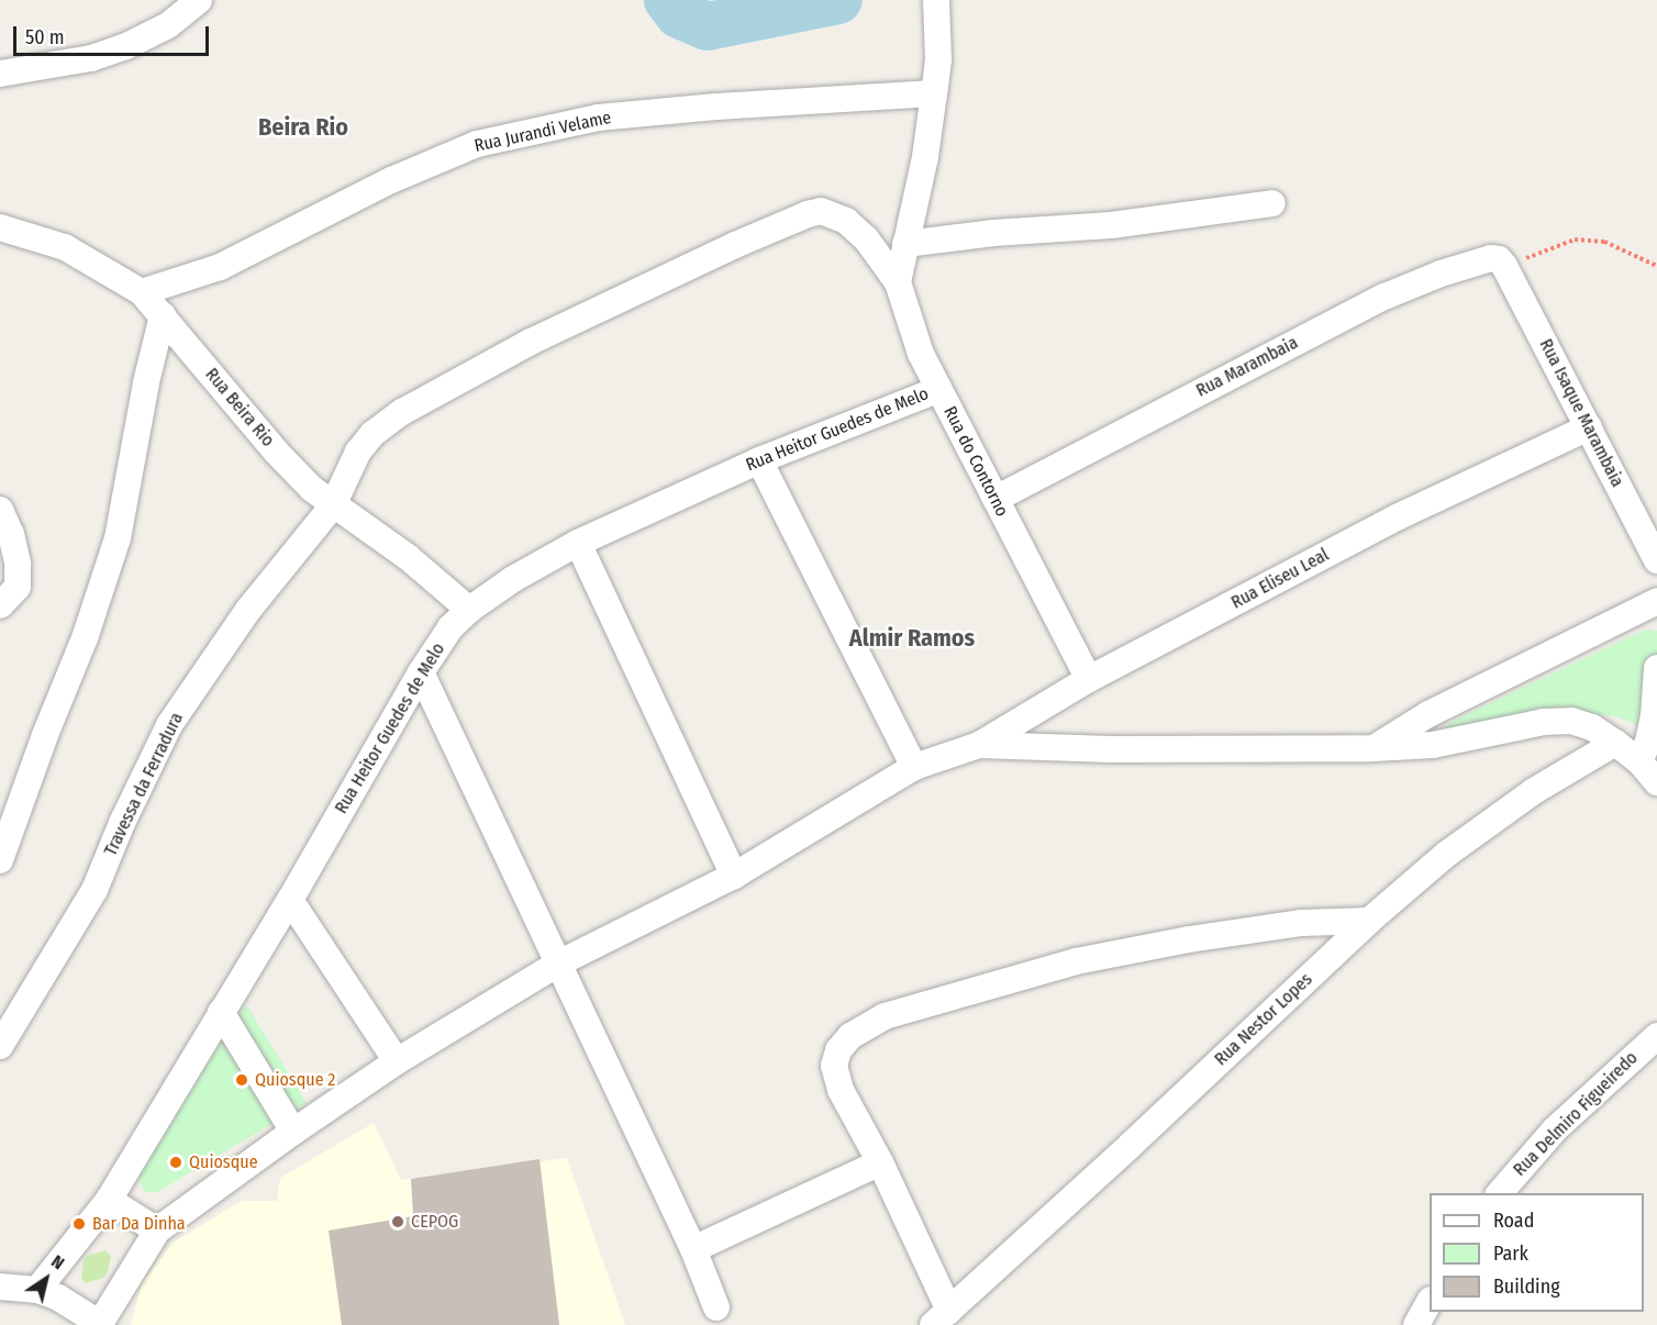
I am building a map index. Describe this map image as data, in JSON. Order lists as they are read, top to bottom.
{
  "streets": {
    "street": [
      "Rua Jurandi Velame",
      "Rua Marambaia",
      "Rua Beira Rio",
      "Rua Isaque Marambaia",
      "Rua Heitor Guedes de Melo",
      "Rua do Contorno",
      "Rua Eliseu Leal",
      "Travessa da Ferradura",
      "Rua Nestor Lopes",
      "Rua Delmiro Figueiredo"
    ]
  },
  "crossings": [
    ["Rua Jurandi Velame", "Rua Beira Rio"],
    ["Rua Jurandi Velame", "Rua do Contorno"],
    ["Rua Marambaia", "Rua Isaque Marambaia"],
    ["Rua Marambaia", "Rua do Contorno"],
    ["Rua Beira Rio", "Rua Heitor Guedes de Melo"],
    ["Rua Beira Rio", "Travessa da Ferradura"],
    ["Rua Isaque Marambaia", "Rua Eliseu Leal"],
    ["Rua Heitor Guedes de Melo", "Rua do Contorno"],
    ["Rua do Contorno", "Rua Eliseu Leal"],
    ["Rua do Contorno", "Travessa da Ferradura"]
  ],
  "districts": ["Beira Rio", "Almir Ramos"],
  "places": [
    "Quiosque 2",
    "Quiosque",
    "CEPOG",
    "Bar Da Dinha"
  ],
  "legend": ["Road", "Park", "Building"],
  "scale_bar": "50 m",
  "north": "top right"
}
